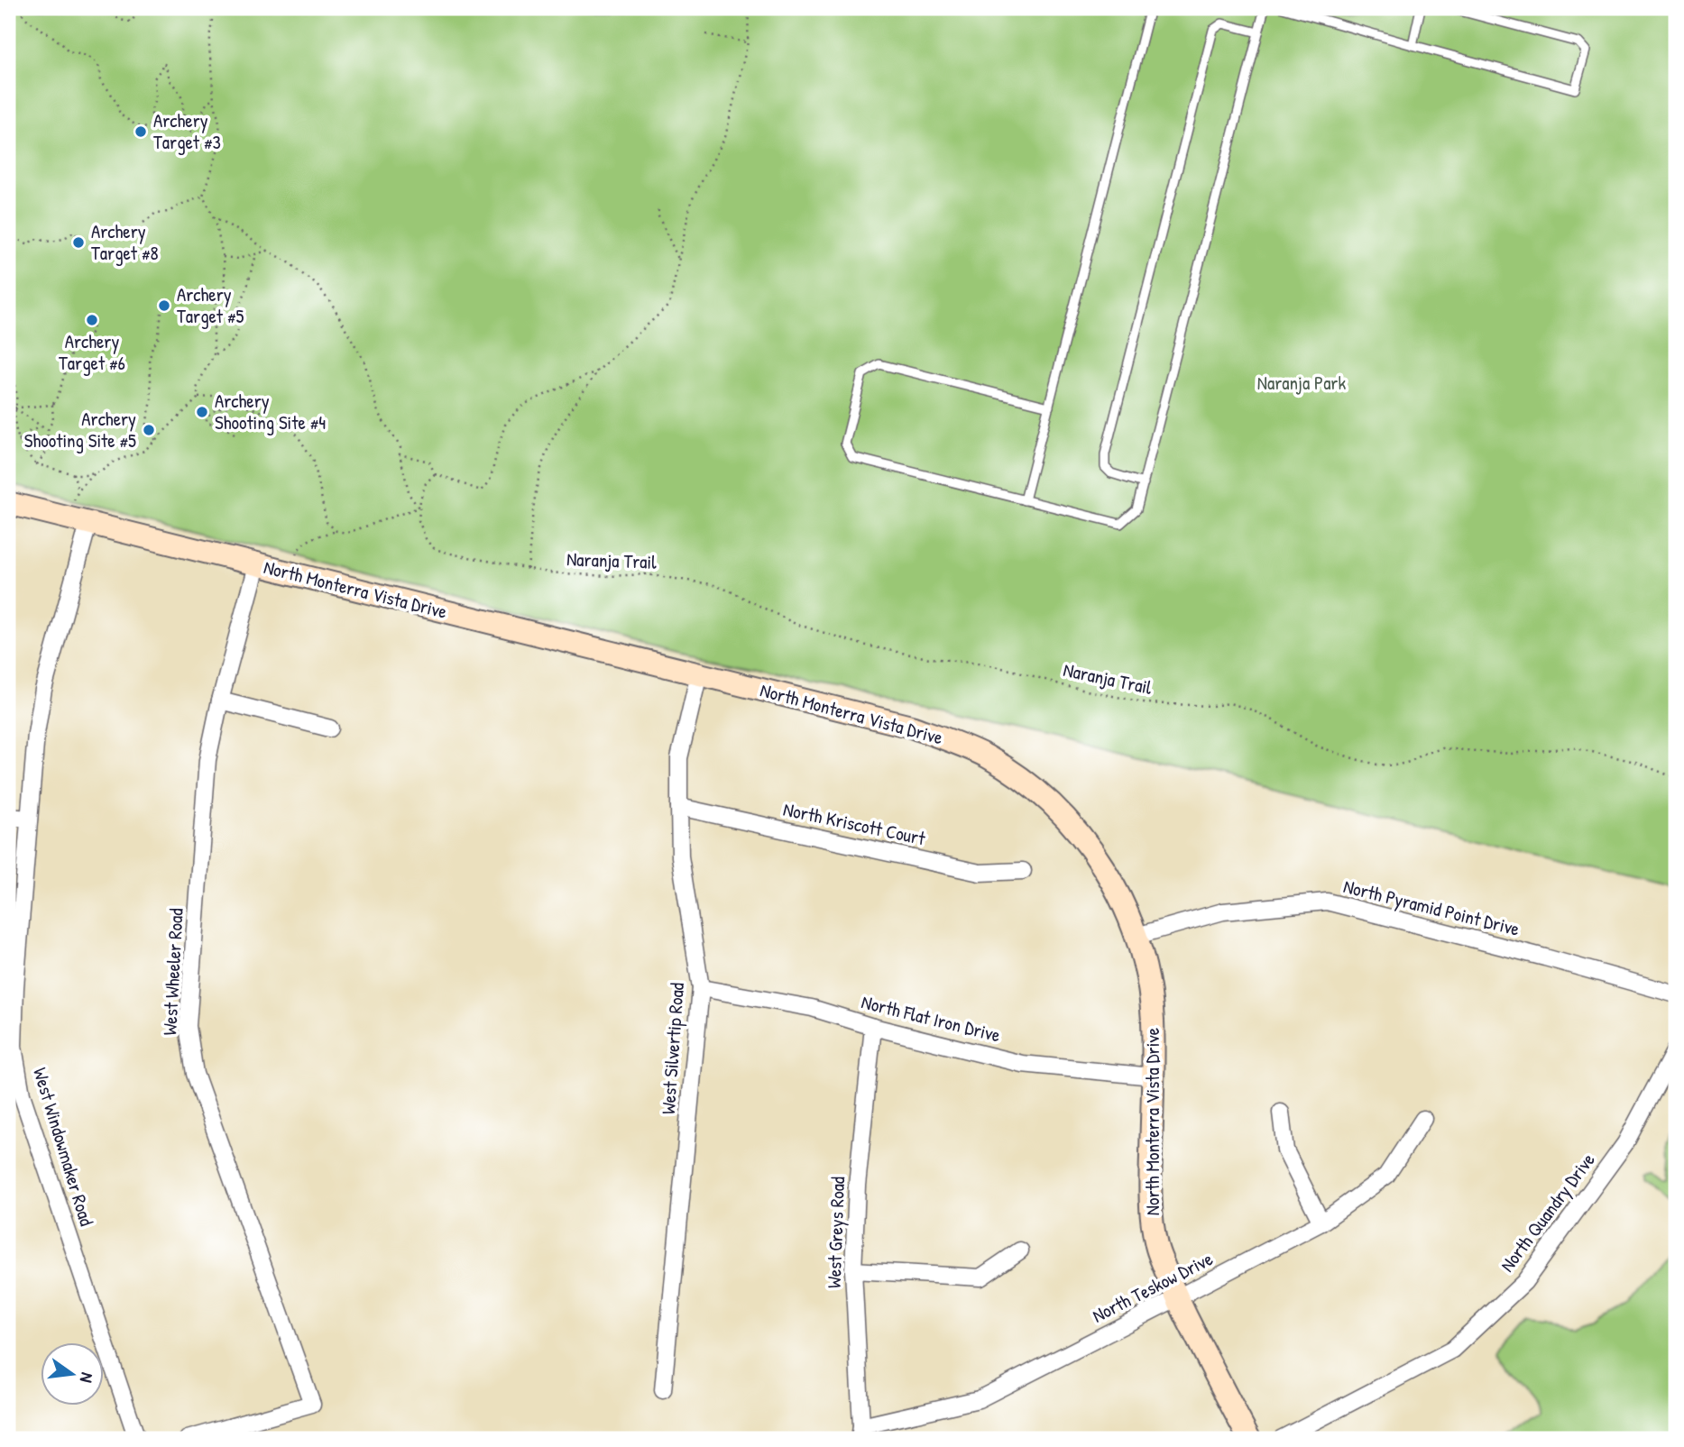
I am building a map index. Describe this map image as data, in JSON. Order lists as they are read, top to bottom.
{
  "streets": {
    "street": [
      "North Monterra Vista Drive",
      "North Kriscott Court",
      "North Pyramid Point Drive",
      "West Wheeler Road",
      "North Flat Iron Drive",
      "West Silvertip Road",
      "West Windowmaker Road",
      "North Quandry Drive",
      "West Greys Road",
      "North Teskow Drive"
    ],
    "path": ["Naranja Trail"]
  },
  "crossings": [
    ["North Monterra Vista Drive", "North Pyramid Point Drive"],
    ["North Monterra Vista Drive", "West Wheeler Road"],
    ["North Monterra Vista Drive", "North Flat Iron Drive"],
    ["North Monterra Vista Drive", "West Silvertip Road"],
    ["North Monterra Vista Drive", "West Windowmaker Road"],
    ["North Monterra Vista Drive", "North Teskow Drive"],
    ["North Kriscott Court", "West Silvertip Road"],
    ["North Flat Iron Drive", "West Silvertip Road"],
    ["North Flat Iron Drive", "West Greys Road"],
    ["West Greys Road", "North Teskow Drive"]
  ],
  "parks": ["Naranja Park"],
  "places": [
    "Archery Target #3",
    "Archery Target #8",
    "Archery Target #5",
    "Archery Target #6",
    "Archery Shooting Site #4",
    "Archery Shooting Site #5"
  ],
  "north": "right"
}
